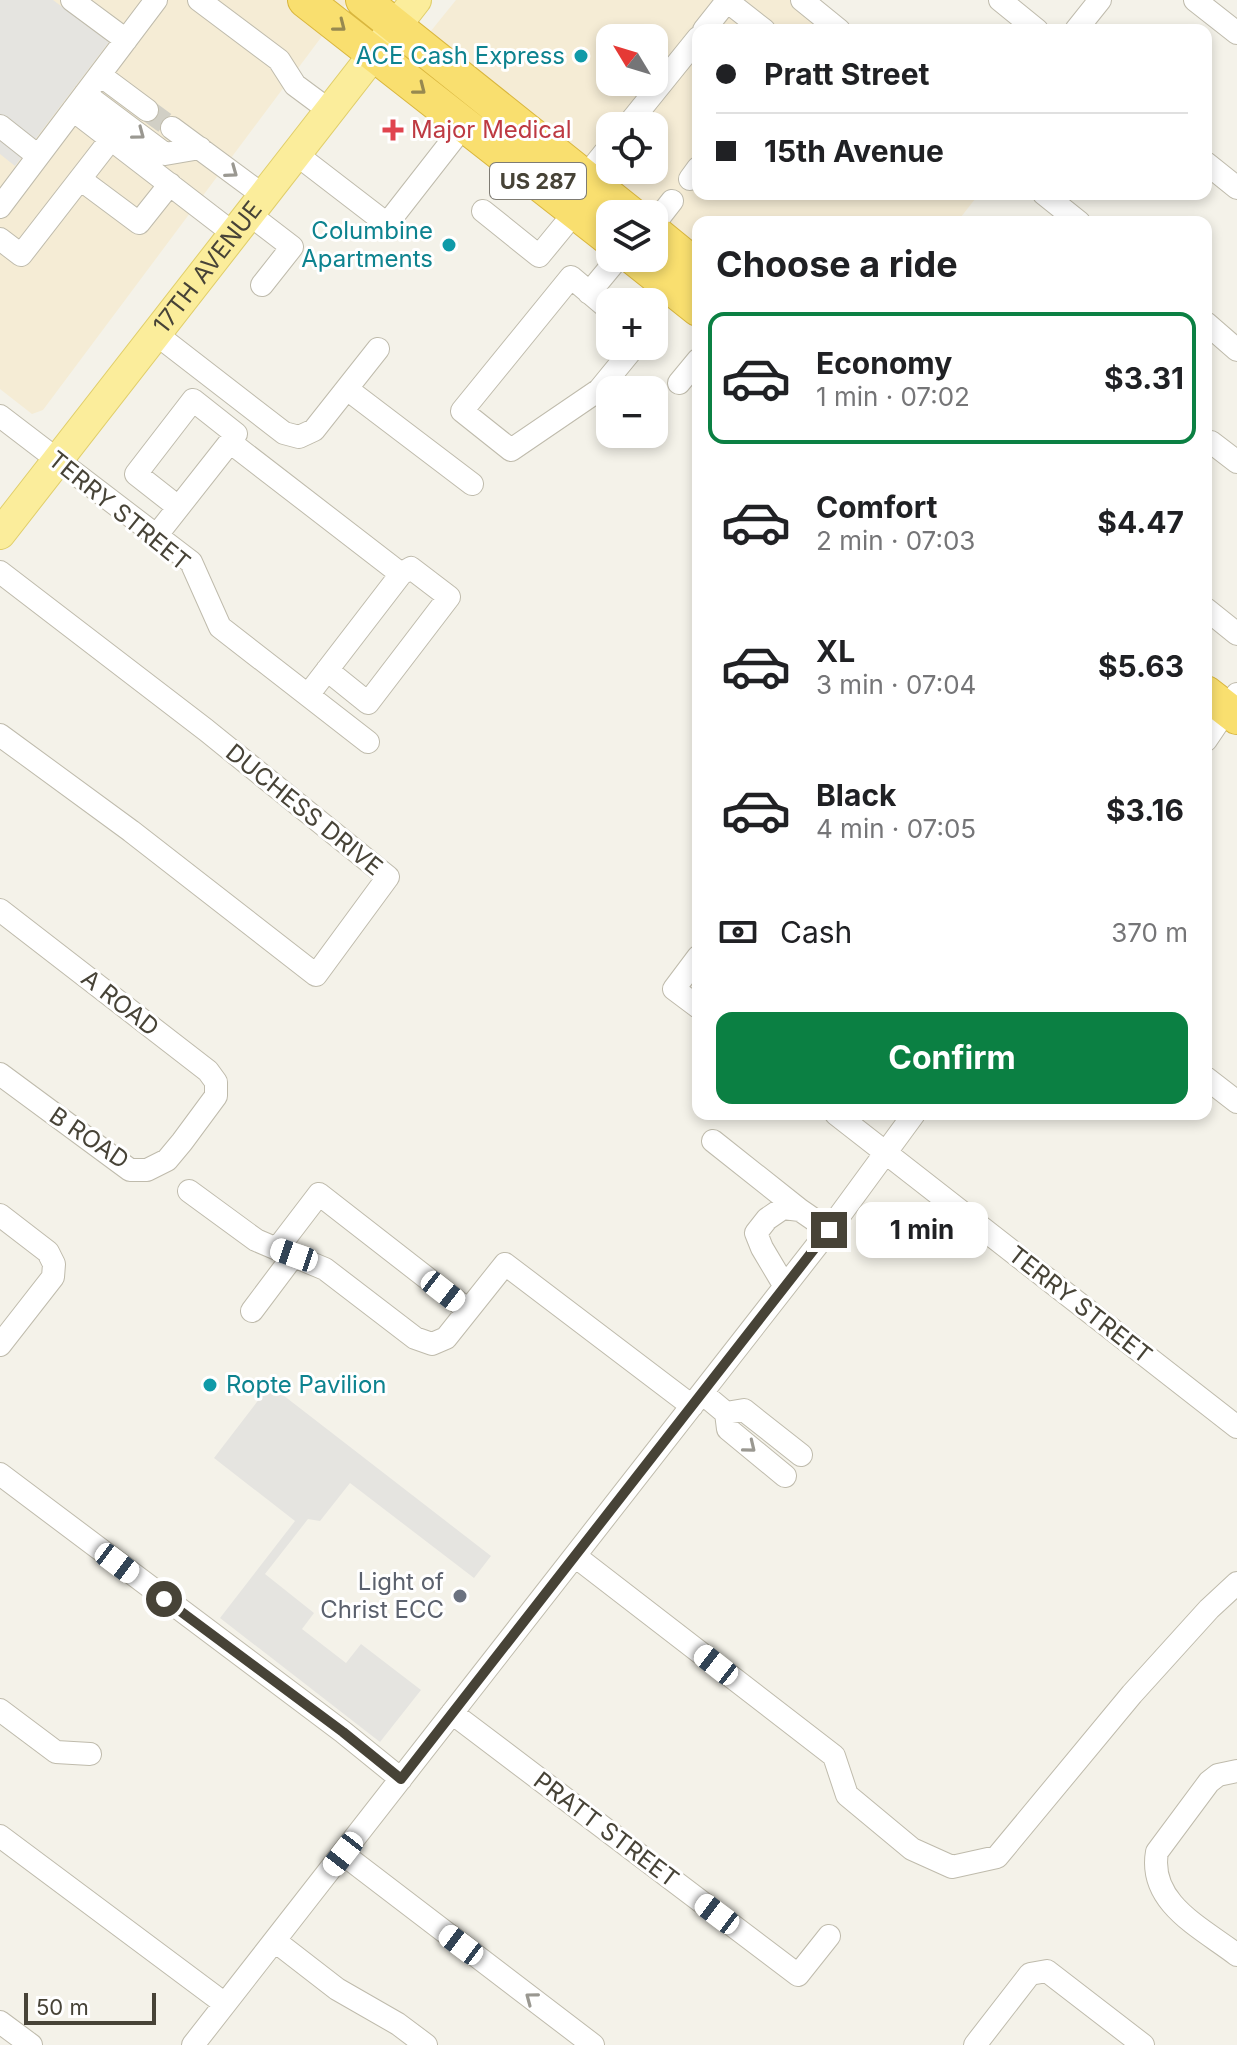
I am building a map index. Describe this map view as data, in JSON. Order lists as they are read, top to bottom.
{
  "streets": {
    "highway": ["US 287"],
    "main road": ["17TH AVENUE"],
    "street": [
      "TERRY STREET",
      "DUCHESS DRIVE",
      "A ROAD",
      "B ROAD",
      "PRATT STREET"
    ]
  },
  "crossings": [
    ["US 287", "17TH AVENUE"],
    ["17TH AVENUE", "TERRY STREET"],
    ["A ROAD", "B ROAD"]
  ],
  "places": {
    "other": [
      "ACE Cash Express",
      "Columbine Apartments",
      "Ropte Pavilion",
      "Light of Christ ECC"
    ],
    "health": ["Major Medical"]
  },
  "scale_bar": "50 m",
  "north": "top left",
  "page": {
    "map_buttons": ["+", "−"],
    "banner": ["Pratt Street", "15th Avenue"],
    "heading": "Choose a ride",
    "list": [
      {
        "name": "Economy",
        "note": "1 min · 07:02",
        "value": "$3.31"
      },
      {
        "name": "Comfort",
        "note": "2 min · 07:03",
        "value": "$4.47"
      },
      {
        "name": "XL",
        "note": "3 min · 07:04",
        "value": "$5.63"
      },
      {
        "name": "Black",
        "note": "4 min · 07:05",
        "value": "$3.16"
      }
    ],
    "pay": ["Cash", "370 m"],
    "buttons": "Confirm",
    "bubble": "1 min",
    "scale": "50 m"
  }
}
